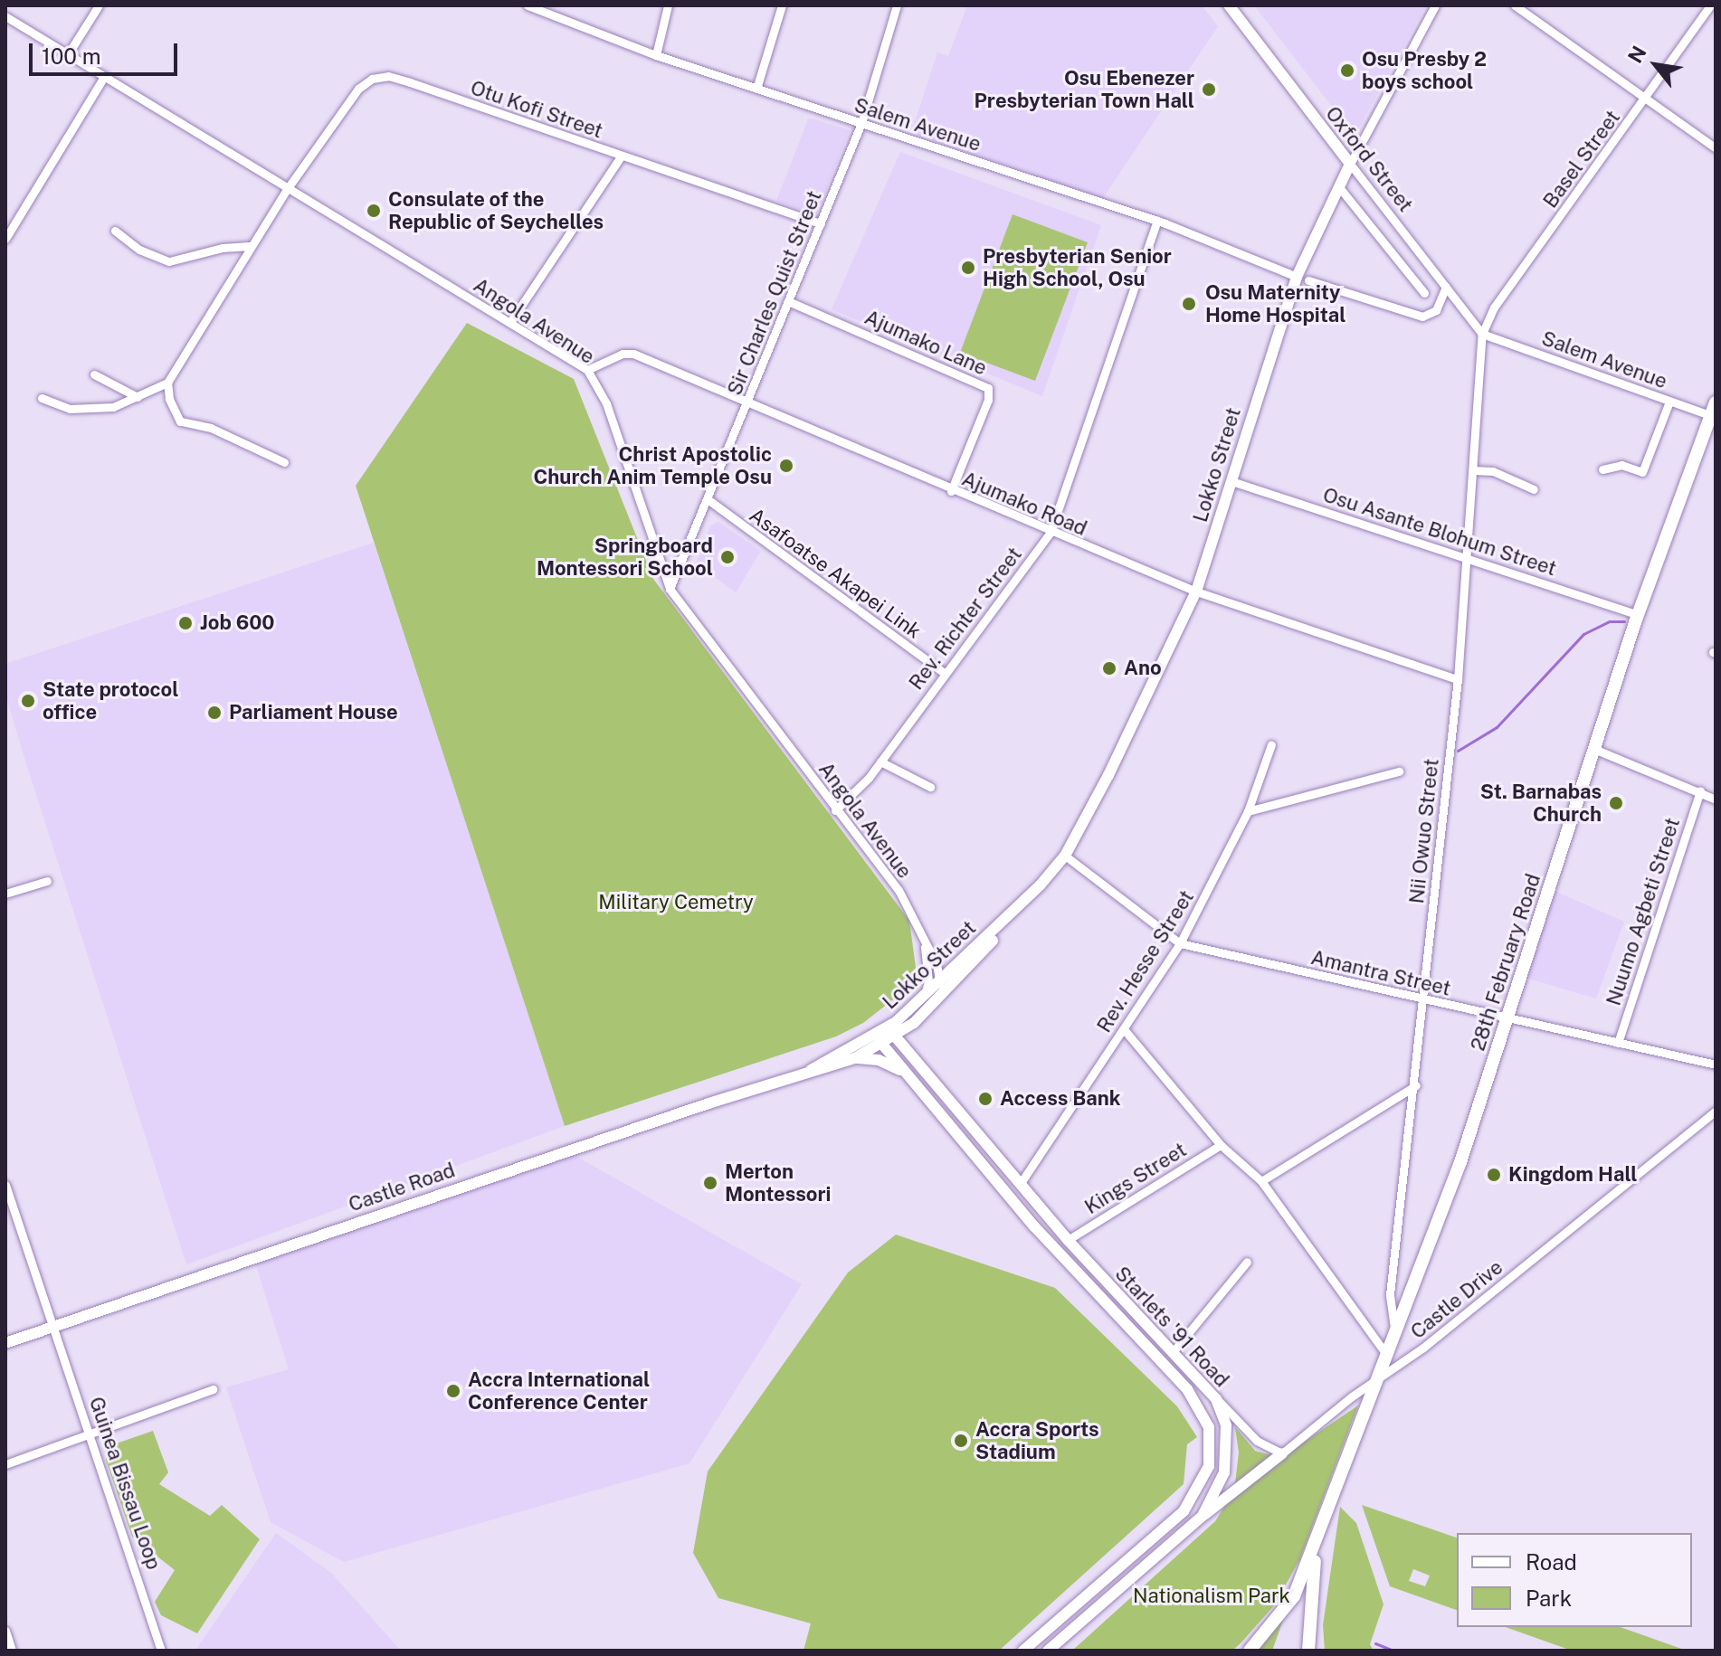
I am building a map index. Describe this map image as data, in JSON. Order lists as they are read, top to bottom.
{
  "streets": {
    "main road": [
      "Oxford Street",
      "Lokko Street",
      "28th February Road",
      "Castle Road",
      "Starlets '91 Road"
    ],
    "street": [
      "Otu Kofi Street",
      "Salem Avenue",
      "Basel Street",
      "Sir Charles Quist Street",
      "Angola Avenue",
      "Ajumako Lane",
      "Ajumako Road",
      "Osu Asante Blohum Street",
      "Asafoatse Akapei Link",
      "Rev. Richter Street",
      "Nii Owuo Street",
      "Nuumo Agbeti Street",
      "Rev. Hesse Street",
      "Amantra Street",
      "Kings Street",
      "Castle Drive",
      "Guinea Bissau Loop"
    ]
  },
  "crossings": [
    ["Otu Kofi Street", "Sir Charles Quist Street"],
    ["Otu Kofi Street", "Angola Avenue"],
    ["Salem Avenue", "Oxford Street"],
    ["Salem Avenue", "Basel Street"],
    ["Salem Avenue", "Sir Charles Quist Street"],
    ["Salem Avenue", "Lokko Street"],
    ["Salem Avenue", "Rev. Richter Street"],
    ["Salem Avenue", "Nii Owuo Street"],
    ["Salem Avenue", "28th February Road"],
    ["Oxford Street", "Basel Street"],
    ["Oxford Street", "Lokko Street"],
    ["Oxford Street", "Nii Owuo Street"],
    ["Basel Street", "Nii Owuo Street"],
    ["Sir Charles Quist Street", "Angola Avenue"],
    ["Sir Charles Quist Street", "Ajumako Lane"],
    ["Sir Charles Quist Street", "Ajumako Road"],
    ["Sir Charles Quist Street", "Asafoatse Akapei Link"],
    ["Angola Avenue", "Lokko Street"],
    ["Angola Avenue", "Ajumako Road"],
    ["Angola Avenue", "Rev. Richter Street"],
    ["Ajumako Lane", "Ajumako Road"],
    ["Lokko Street", "Ajumako Road"],
    ["Lokko Street", "Osu Asante Blohum Street"],
    ["Lokko Street", "Amantra Street"],
    ["Lokko Street", "Castle Road"],
    ["Lokko Street", "Starlets '91 Road"],
    ["Ajumako Road", "Rev. Richter Street"],
    ["Ajumako Road", "Nii Owuo Street"],
    ["Osu Asante Blohum Street", "Nii Owuo Street"],
    ["Osu Asante Blohum Street", "28th February Road"],
    ["Asafoatse Akapei Link", "Rev. Richter Street"],
    ["Nii Owuo Street", "28th February Road"],
    ["Nii Owuo Street", "Amantra Street"],
    ["Nuumo Agbeti Street", "Amantra Street"],
    ["Rev. Hesse Street", "Amantra Street"],
    ["Rev. Hesse Street", "Starlets '91 Road"],
    ["28th February Road", "Amantra Street"],
    ["28th February Road", "Castle Drive"],
    ["Kings Street", "Starlets '91 Road"],
    ["Castle Road", "Starlets '91 Road"],
    ["Castle Road", "Guinea Bissau Loop"]
  ],
  "parks": ["Military Cemetry", "Nationalism Park"],
  "places": [
    "Osu Presby 2 boys school",
    "Osu Ebenezer Presbyterian Town Hall",
    "Consulate of the Republic of Seychelles",
    "Presbyterian Senior High School, Osu",
    "Osu Maternity Home Hospital",
    "Christ Apostolic Church Anim Temple Osu",
    "Springboard Montessori School",
    "Job 600",
    "Ano",
    "State protocol office",
    "Parliament House",
    "St. Barnabas Church",
    "Access Bank",
    "Kingdom Hall",
    "Merton Montessori",
    "Accra International Conference Center",
    "Accra Sports Stadium"
  ],
  "legend": ["Road", "Park"],
  "scale_bar": "100 m",
  "north": "top left"
}
